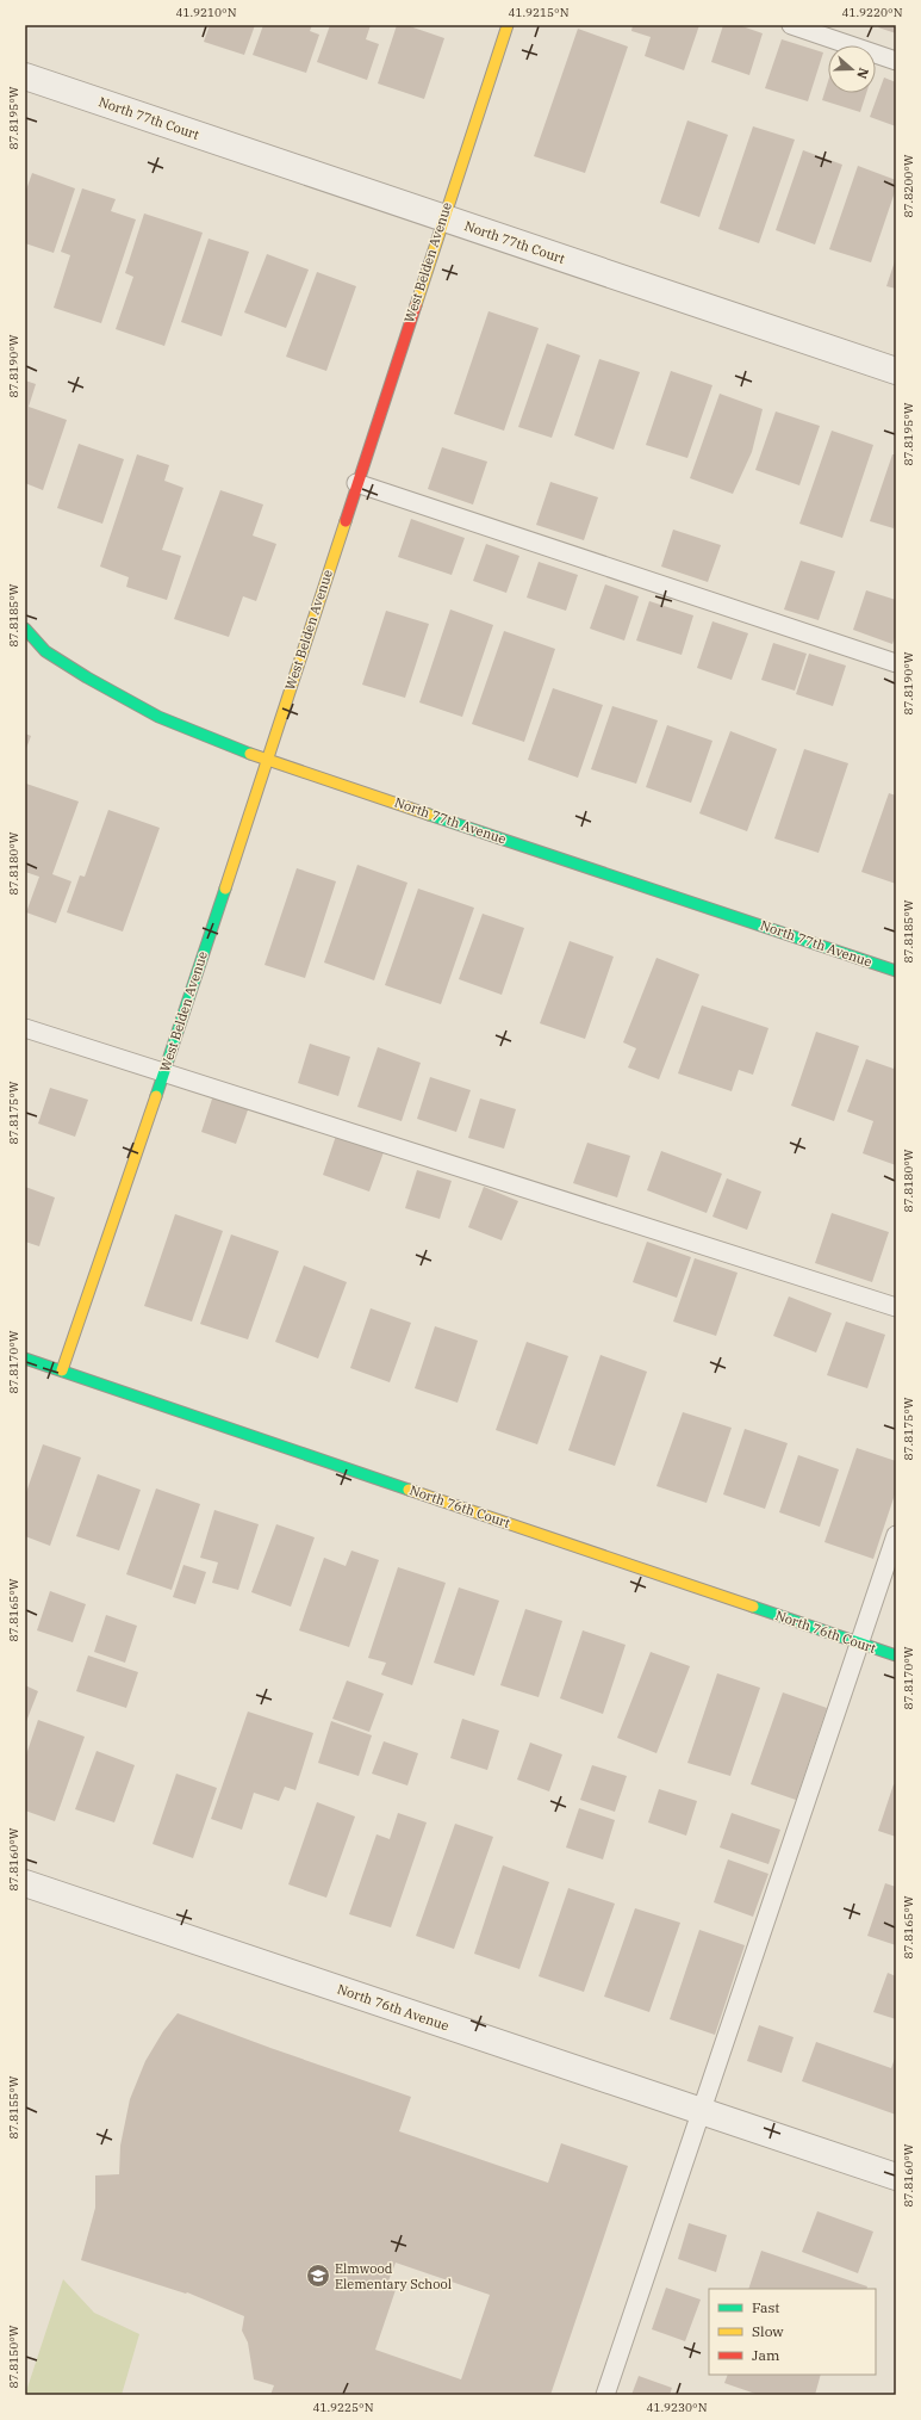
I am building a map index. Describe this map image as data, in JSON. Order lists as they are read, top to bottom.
{
  "streets": {
    "street": [
      "North 77th Court",
      "West Belden Avenue",
      "North 77th Avenue",
      "North 76th Court",
      "North 76th Avenue"
    ]
  },
  "crossings": [
    ["North 77th Court", "West Belden Avenue"],
    ["West Belden Avenue", "North 77th Avenue"],
    ["West Belden Avenue", "North 76th Court"]
  ],
  "places": {
    "school or university": ["Elmwood Elementary School"]
  },
  "legend": ["Fast", "Slow", "Jam"],
  "north": "right",
  "coordinates": [
    "41.9210°N",
    "41.9215°N",
    "41.9220°N",
    "87.8195°W",
    "87.8200°W",
    "87.8190°W",
    "87.8185°W",
    "87.8180°W",
    "87.8175°W",
    "87.8170°W",
    "87.8165°W",
    "87.8160°W",
    "87.8155°W",
    "87.8150°W",
    "41.9225°N",
    "41.9230°N"
  ]
}
